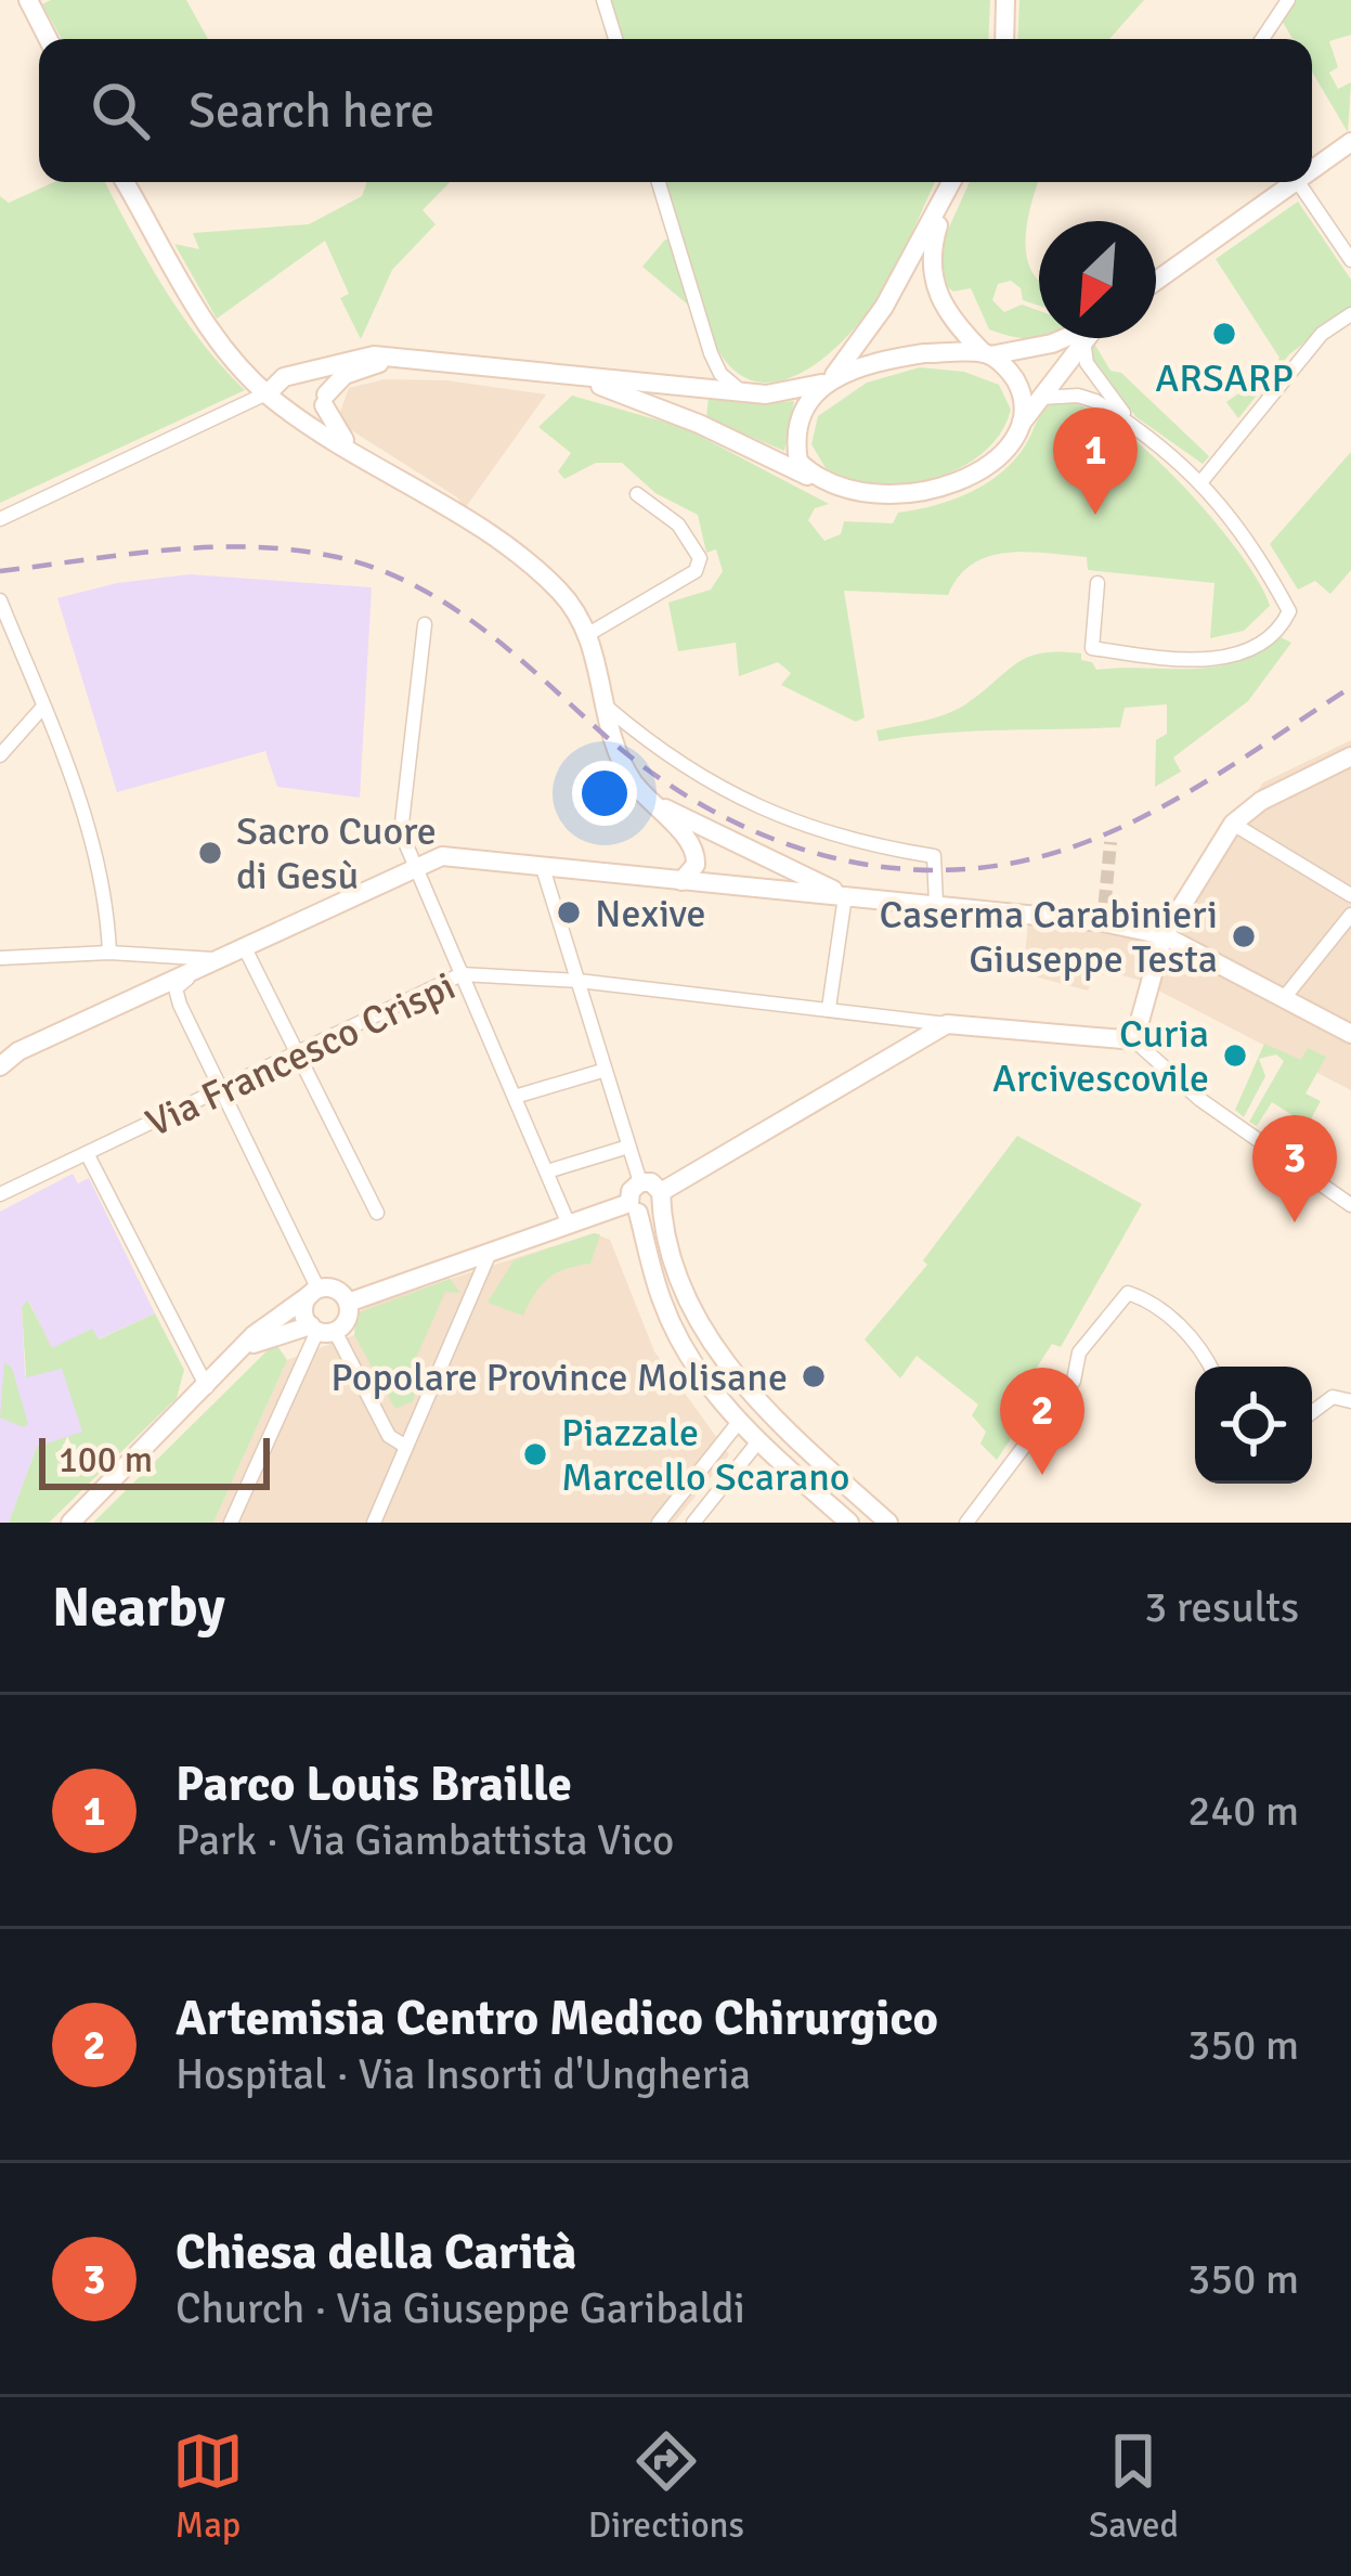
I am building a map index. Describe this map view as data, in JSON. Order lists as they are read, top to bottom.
{
  "streets": {
    "main road": ["Via Francesco Crispi"]
  },
  "places": [
    "ARSARP",
    "Sacro Cuore di Gesù",
    "Nexive",
    "Caserma Carabinieri Giuseppe Testa",
    "Curia Arcivescovile",
    "Popolare Province Molisane",
    "Piazzale Marcello Scarano"
  ],
  "scale_bar": "100 m",
  "north": "bottom left",
  "page": {
    "search": "Search here",
    "pins": ["1", "3", "2"],
    "scale": "100 m",
    "heading": ["Nearby", "3 results"],
    "list": [
      {
        "mark": "1",
        "name": "Parco Louis Braille",
        "note": "Park · Via Giambattista Vico",
        "value": "240 m"
      },
      {
        "mark": "2",
        "name": "Artemisia Centro Medico Chirurgico",
        "note": "Hospital · Via Insorti d'Ungheria",
        "value": "350 m"
      },
      {
        "mark": "3",
        "name": "Chiesa della Carità",
        "note": "Church · Via Giuseppe Garibaldi",
        "value": "350 m"
      }
    ],
    "nav": ["Map", "Directions", "Saved"]
  }
}
